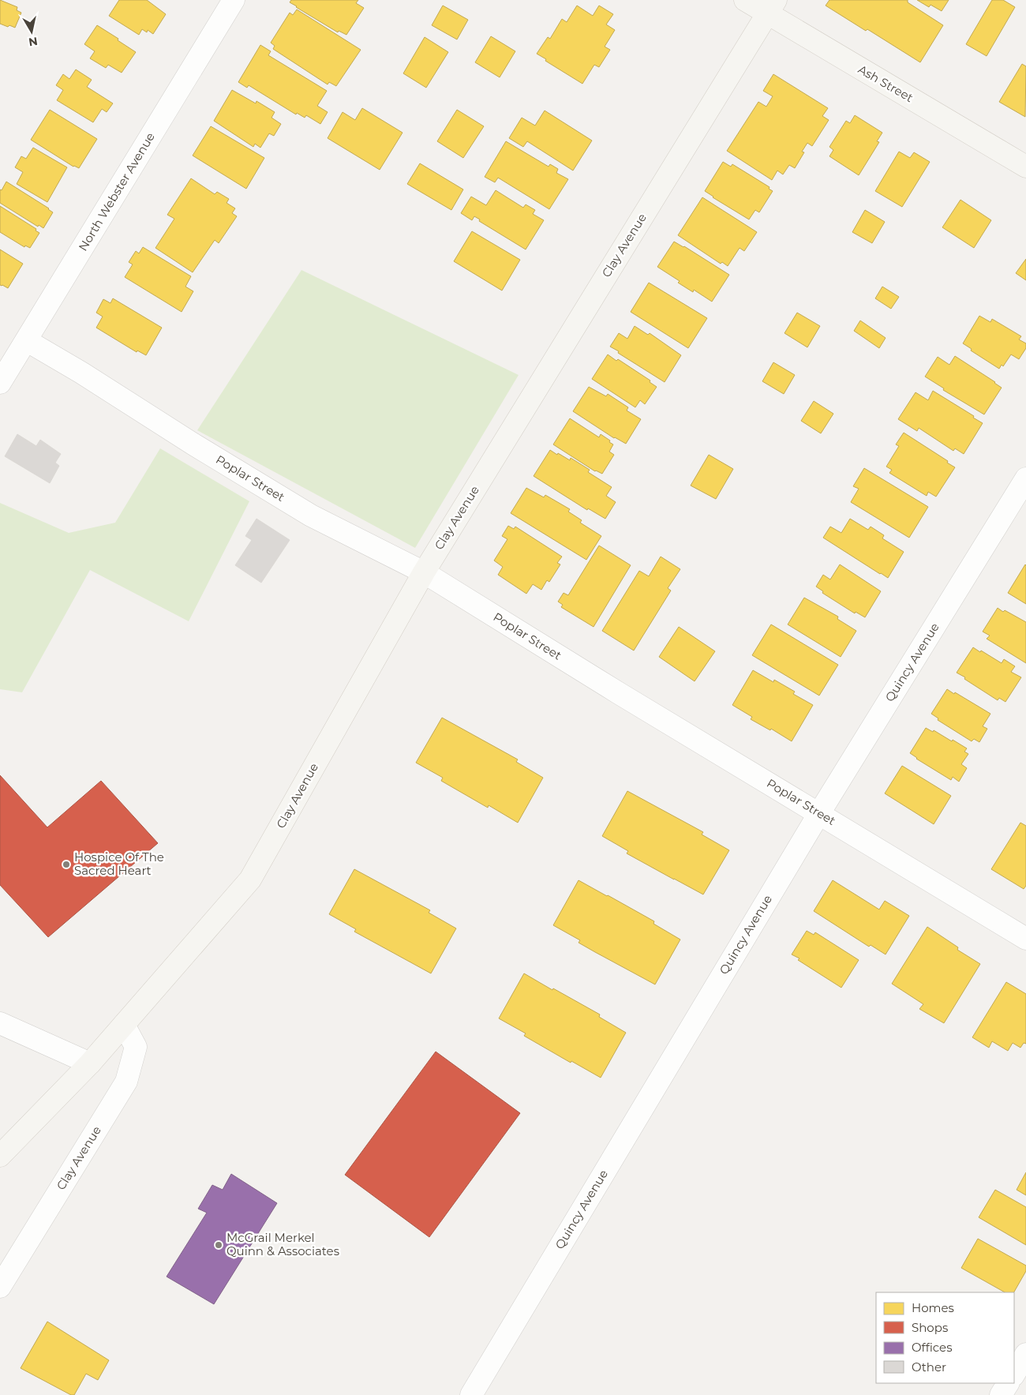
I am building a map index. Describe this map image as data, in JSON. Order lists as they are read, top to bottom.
{
  "streets": {
    "main road": ["Ash Street", "Clay Avenue"],
    "street": ["North Webster Avenue", "Poplar Street", "Quincy Avenue"]
  },
  "crossings": [
    ["Ash Street", "Clay Avenue"],
    ["North Webster Avenue", "Poplar Street"],
    ["Clay Avenue", "Poplar Street"],
    ["Poplar Street", "Quincy Avenue"]
  ],
  "places": ["Hospice Of The Sacred Heart", "McGrail Merkel Quinn & Associates"],
  "legend": [
    "Homes",
    "Shops",
    "Offices",
    "Other"
  ],
  "north": "bottom"
}
